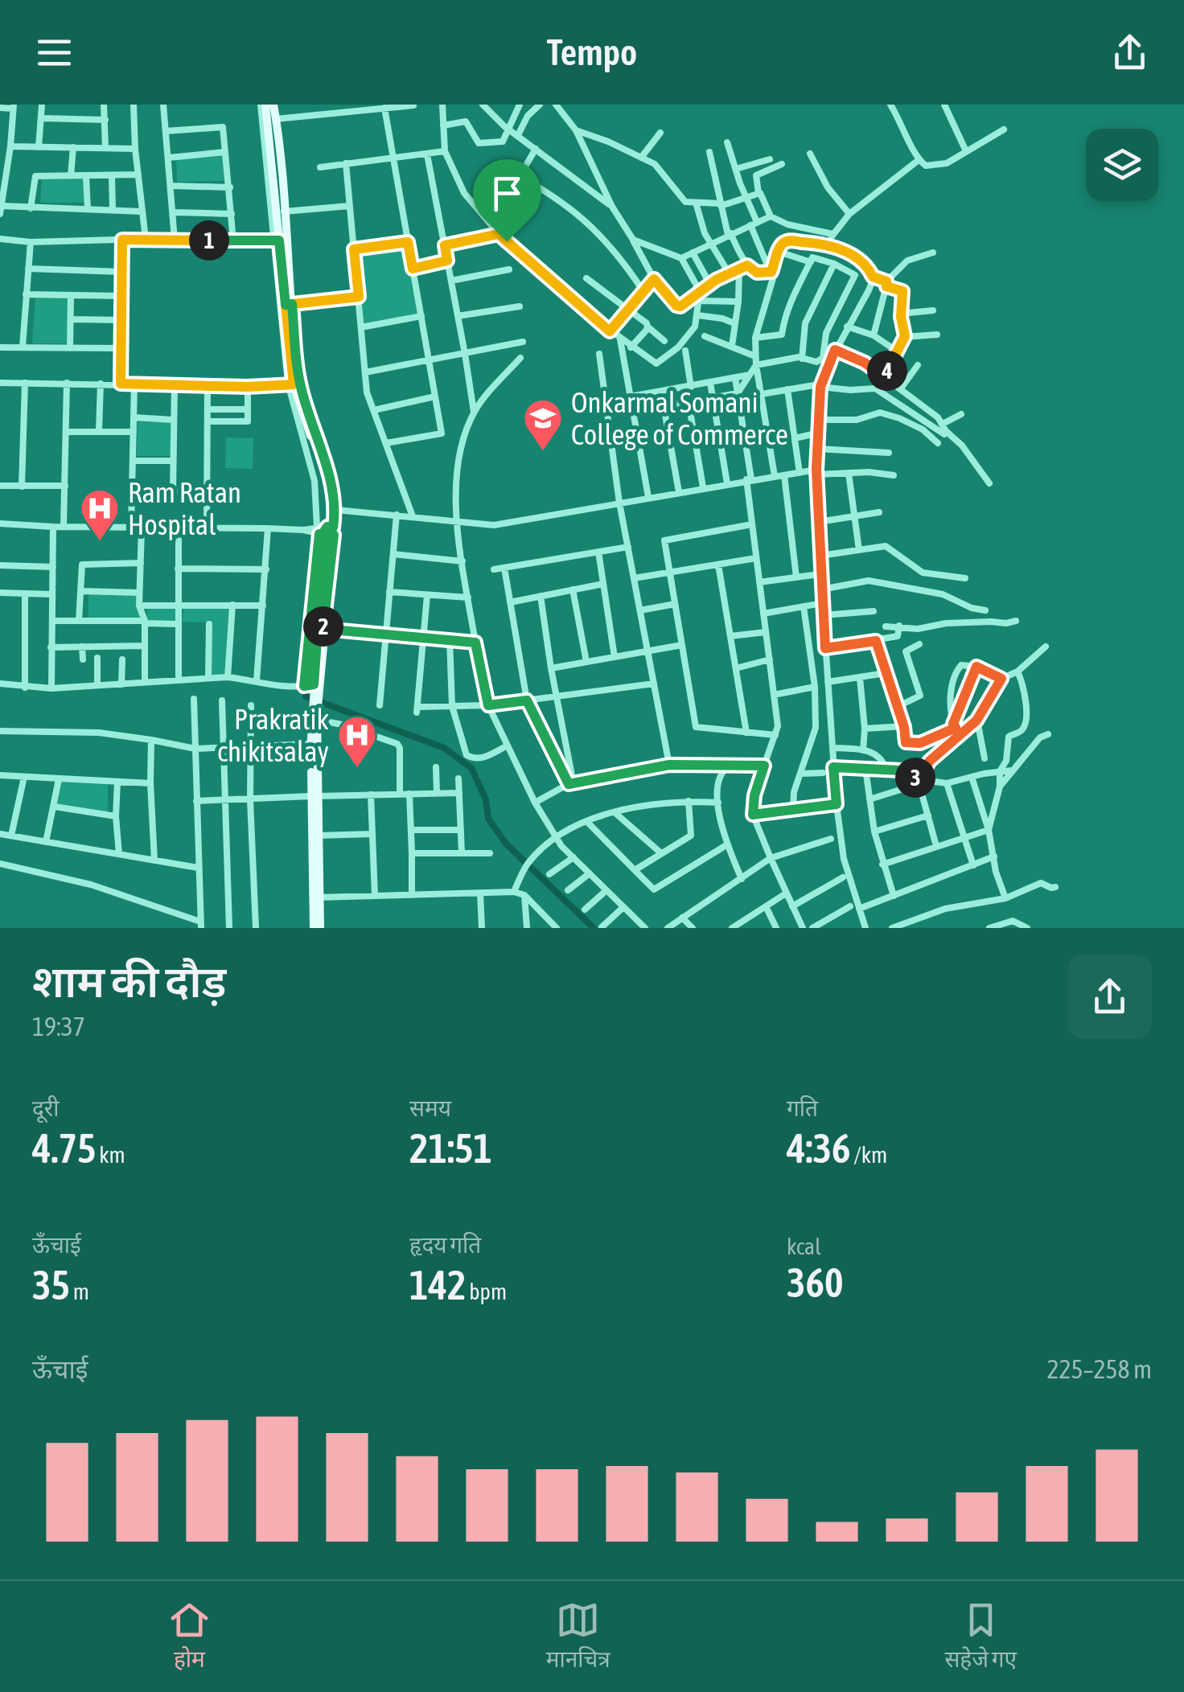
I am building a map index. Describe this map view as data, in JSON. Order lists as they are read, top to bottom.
{
  "places": {
    "school or university": ["Onkarmal Somani College of Commerce"],
    "hospital": ["Ram Ratan Hospital", "Prakratik chikitsalay"]
  },
  "page": {
    "header": "Tempo",
    "pins": [
      "1",
      "4",
      "2",
      "3"
    ],
    "heading": ["शाम की दौड़", "19:37"],
    "stats": [
      ["दूरी", "4.75 km"],
      ["समय", "21:51"],
      ["गति", "4:36 /km"],
      ["ऊँचाई", "35 m"],
      ["हृदय गति", "142 bpm"],
      ["kcal", "360"]
    ],
    "chart": ["ऊँचाई", "225–258 m"],
    "tabs": ["होम", "मानचित्र", "सहेजे गए"]
  }
}
